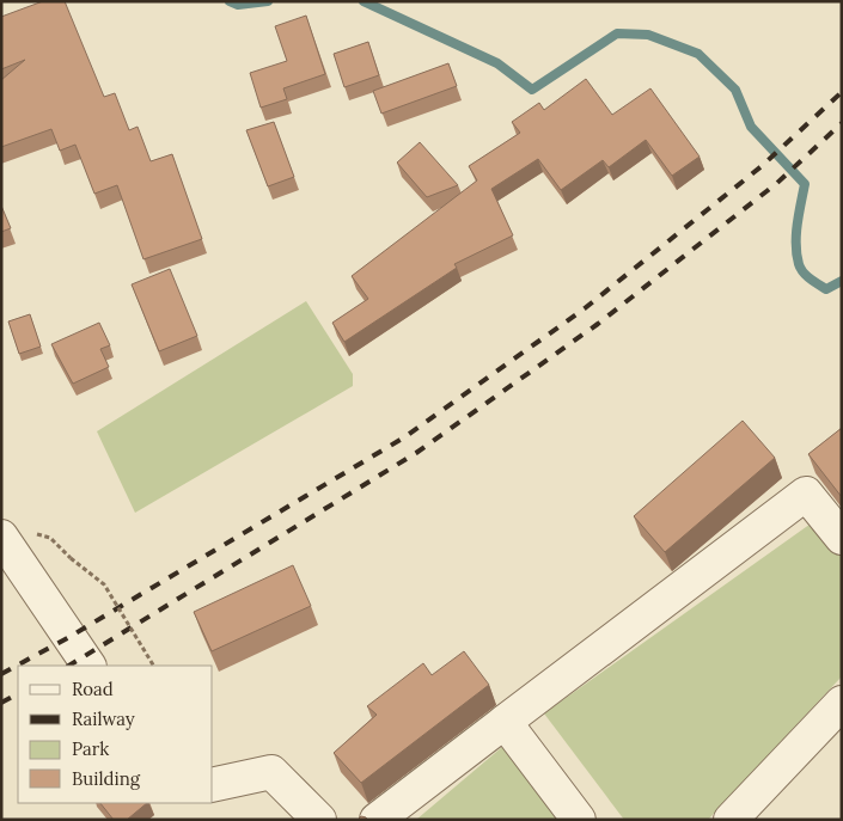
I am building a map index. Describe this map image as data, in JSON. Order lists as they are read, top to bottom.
{
  "legend": [
    "Road",
    "Railway",
    "Park",
    "Building"
  ]
}
